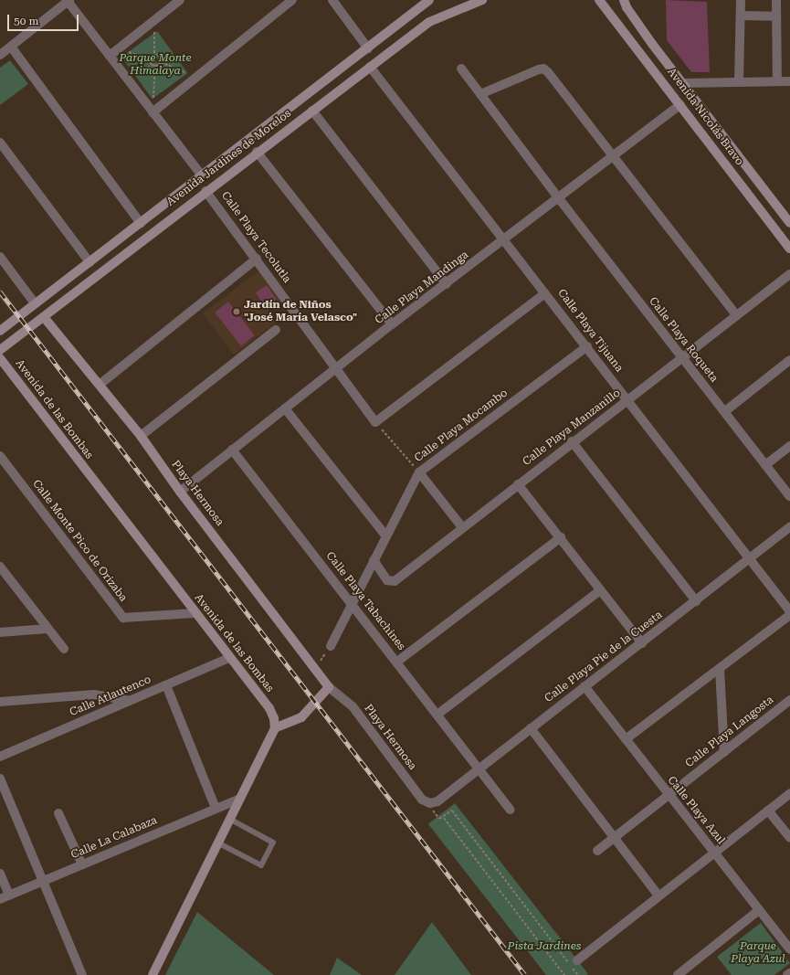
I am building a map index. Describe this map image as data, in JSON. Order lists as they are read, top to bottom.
{
  "streets": {
    "street": [
      "Avenida Nicolás Bravo",
      "Avenida Jardines de Morelos",
      "Calle Playa Tecolutla",
      "Calle Playa Mandinga",
      "Calle Playa Tijuana",
      "Calle Playa Roqueta",
      "Avenida de las Bombas",
      "Calle Playa Mocambo",
      "Calle Playa Manzanillo",
      "Playa Hermosa",
      "Calle Monte Pico de Orizaba",
      "Calle Playa Tabachines",
      "Calle Playa Pie de la Cuesta",
      "Calle Atlautenco",
      "Calle Playa Langosta",
      "Calle Playa Azul",
      "Calle La Calabaza"
    ]
  },
  "crossings": [
    ["Avenida Nicolás Bravo", "Calle Playa Mandinga"],
    ["Avenida Jardines de Morelos", "Calle Playa Tecolutla"],
    ["Avenida Jardines de Morelos", "Calle Playa Tijuana"],
    ["Avenida Jardines de Morelos", "Playa Hermosa"],
    ["Calle Playa Tecolutla", "Calle Playa Mandinga"],
    ["Calle Playa Mandinga", "Calle Playa Tijuana"],
    ["Calle Playa Mandinga", "Calle Playa Roqueta"],
    ["Calle Playa Mandinga", "Playa Hermosa"],
    ["Calle Playa Mandinga", "Calle Playa Tabachines"],
    ["Calle Playa Tijuana", "Calle Playa Mocambo"],
    ["Calle Playa Tijuana", "Calle Playa Manzanillo"],
    ["Calle Playa Tijuana", "Calle Playa Pie de la Cuesta"],
    ["Calle Playa Roqueta", "Calle Playa Manzanillo"],
    ["Avenida de las Bombas", "Calle Monte Pico de Orizaba"],
    ["Avenida de las Bombas", "Calle Atlautenco"],
    ["Calle Playa Mocambo", "Calle Playa Manzanillo"],
    ["Calle Playa Mocambo", "Calle Playa Tabachines"],
    ["Playa Hermosa", "Calle Playa Pie de la Cuesta"],
    ["Calle Playa Tabachines", "Calle Playa Pie de la Cuesta"],
    ["Calle Playa Pie de la Cuesta", "Calle Playa Azul"],
    ["Calle Playa Langosta", "Calle Playa Azul"]
  ],
  "parks": ["Parque Monte Himalaya", "Pista Jardines", "Parque Playa Azul"],
  "places": ["Jardín de Niños \"José María Velasco\""],
  "scale_bar": "50 m"
}
